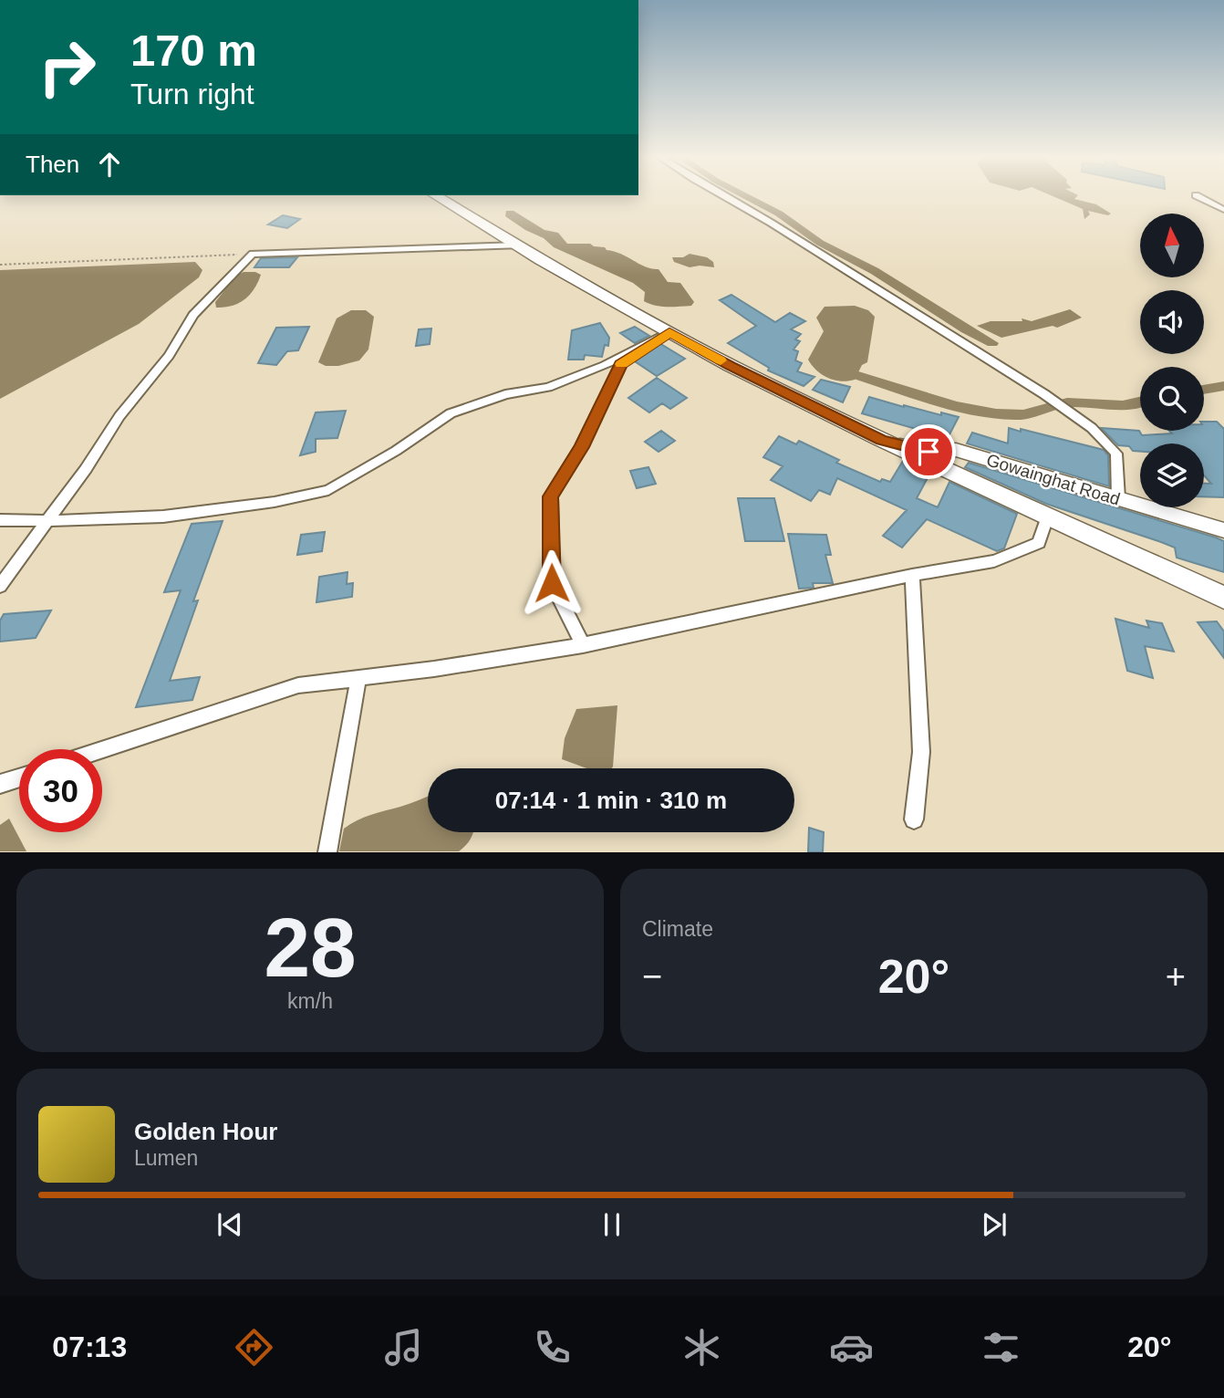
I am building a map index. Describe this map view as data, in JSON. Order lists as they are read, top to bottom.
{
  "streets": {
    "main road": ["Gowainghat Road"]
  },
  "north": "top",
  "page": {
    "turn": ["170 m", "Turn right"],
    "then": "Then",
    "limit": "30",
    "trip": "07:14 · 1 min · 310 m",
    "tile": [
      ["28", "km/h"],
      "Climate"
    ],
    "heat": ["−", "20°", "+"],
    "song": ["Golden Hour", "Lumen"],
    "tabs": ["07:13", "20°"]
  }
}
